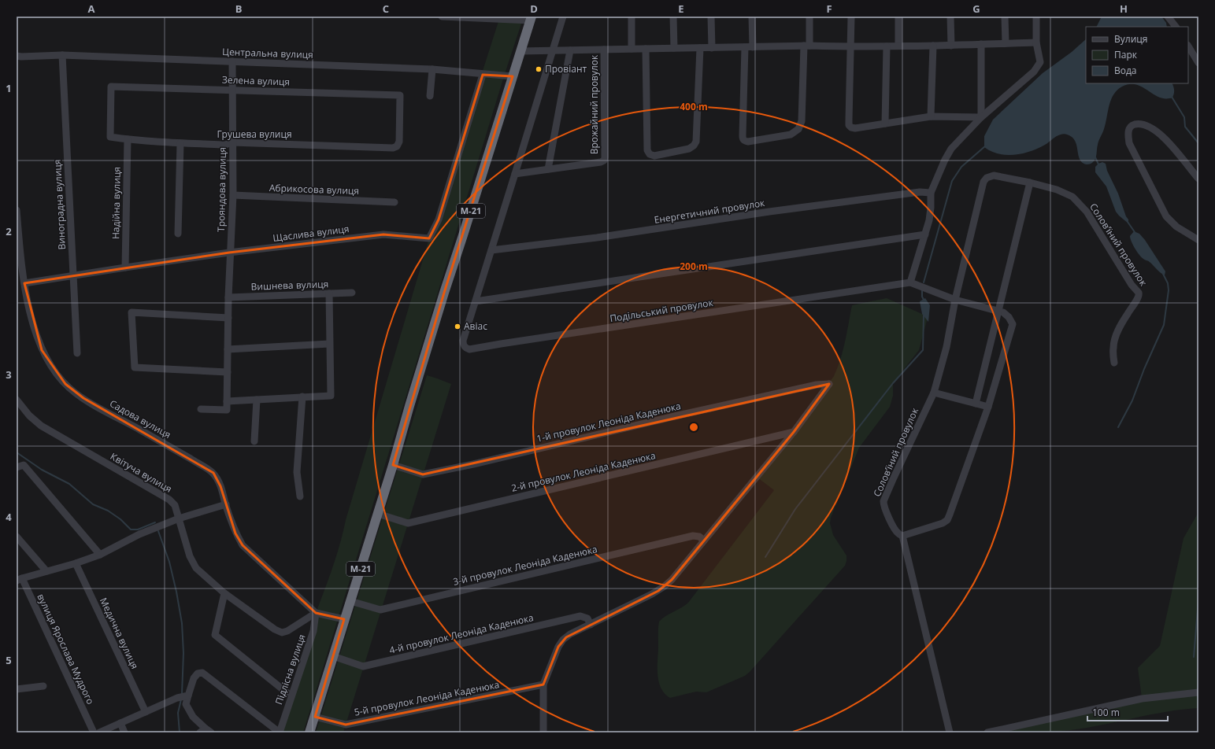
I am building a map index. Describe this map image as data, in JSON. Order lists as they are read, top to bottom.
{
  "streets": {
    "highway": ["М-21"],
    "street": [
      "Центральна вулиця",
      "Зелена вулиця",
      "Врожайний провулок",
      "Грушева вулиця",
      "Трояндова вулиця",
      "Абрикосова вулиця",
      "Надійна вулиця",
      "Виноградна вулиця",
      "Енергетичний провулок",
      "Щаслива вулиця",
      "Соловʼїний провулок",
      "Вишнева вулиця",
      "Подільський провулок",
      "Садова вулиця",
      "1-й провулок Леоніда Каденюка",
      "2-й провулок Леоніда Каденюка",
      "Квітуча вулиця",
      "3-й провулок Леоніда Каденюка",
      "Медична вулиця",
      "4-й провулок Леоніда Каденюка",
      "вулиця Ярослава Мудрого",
      "Підлісна вулиця",
      "5-й провулок Леоніда Каденюка"
    ]
  },
  "crossings": [
    ["Центральна вулиця", "Трояндова вулиця"],
    ["Центральна вулиця", "Виноградна вулиця"],
    ["Центральна вулиця", "М-21"],
    ["Центральна вулиця", "Щаслива вулиця"],
    ["Зелена вулиця", "Грушева вулиця"],
    ["Зелена вулиця", "Трояндова вулиця"],
    ["Врожайний провулок", "Подільський провулок"],
    ["Грушева вулиця", "Трояндова вулиця"],
    ["Грушева вулиця", "Надійна вулиця"],
    ["Трояндова вулиця", "Абрикосова вулиця"],
    ["Трояндова вулиця", "Щаслива вулиця"],
    ["Трояндова вулиця", "Вишнева вулиця"],
    ["Надійна вулиця", "Щаслива вулиця"],
    ["Виноградна вулиця", "Щаслива вулиця"],
    ["М-21", "1-й провулок Леоніда Каденюка"],
    ["М-21", "2-й провулок Леоніда Каденюка"],
    ["М-21", "3-й провулок Леоніда Каденюка"],
    ["М-21", "4-й провулок Леоніда Каденюка"],
    ["М-21", "5-й провулок Леоніда Каденюка"],
    ["Енергетичний провулок", "Подільський провулок"],
    ["Щаслива вулиця", "Садова вулиця"],
    ["Садова вулиця", "Квітуча вулиця"],
    ["Садова вулиця", "Підлісна вулиця"],
    ["1-й провулок Леоніда Каденюка", "2-й провулок Леоніда Каденюка"],
    ["Квітуча вулиця", "Підлісна вулиця"]
  ],
  "places": ["Провіант", "Авіас"],
  "legend": ["Вулиця", "Парк", "Вода"],
  "scale_bar": "100 m",
  "grid": {
    "columns": [
      "A",
      "B",
      "C",
      "D",
      "E",
      "F",
      "G",
      "H"
    ],
    "rows": [
      "1",
      "2",
      "3",
      "4",
      "5"
    ]
  },
  "rings": ["400 m", "200 m"]
}
